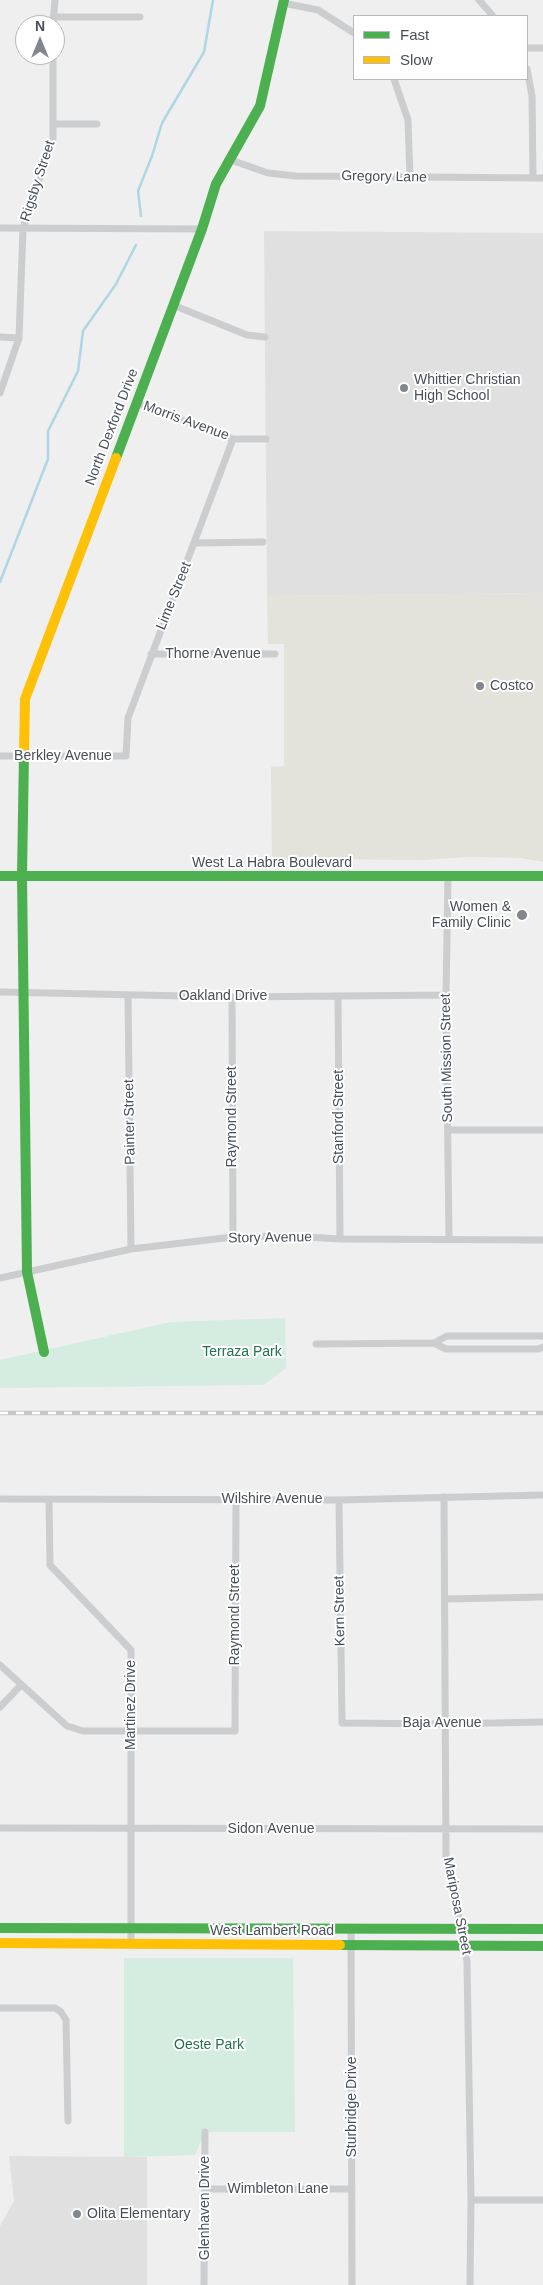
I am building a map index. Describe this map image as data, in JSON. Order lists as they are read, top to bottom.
{
  "streets": {
    "main road": ["North Dexford Drive", "West La Habra Boulevard", "West Lambert Road"],
    "street": [
      "Gregory Lane",
      "Rigsby Street",
      "Morris Avenue",
      "Lime Street",
      "Thorne Avenue",
      "Berkley Avenue",
      "Oakland Drive",
      "South Mission Street",
      "Raymond Street",
      "Stanford Street",
      "Painter Street",
      "Story Avenue",
      "Wilshire Avenue",
      "Kern Street",
      "Martinez Drive",
      "Baja Avenue",
      "Sidon Avenue",
      "Mariposa Street",
      "Sturbridge Drive",
      "Wimbleton Lane",
      "Glenhaven Drive"
    ]
  },
  "crossings": [
    ["Gregory Lane", "North Dexford Drive"],
    ["Morris Avenue", "North Dexford Drive"],
    ["Morris Avenue", "Lime Street"],
    ["North Dexford Drive", "Berkley Avenue"],
    ["North Dexford Drive", "West La Habra Boulevard"],
    ["North Dexford Drive", "Oakland Drive"],
    ["North Dexford Drive", "Story Avenue"],
    ["Lime Street", "Thorne Avenue"],
    ["Lime Street", "Berkley Avenue"],
    ["West La Habra Boulevard", "South Mission Street"],
    ["Oakland Drive", "South Mission Street"],
    ["Oakland Drive", "Raymond Street"],
    ["Oakland Drive", "Stanford Street"],
    ["Oakland Drive", "Painter Street"],
    ["South Mission Street", "Story Avenue"],
    ["Raymond Street", "Story Avenue"],
    ["Raymond Street", "Wilshire Avenue"],
    ["Raymond Street", "Martinez Drive"],
    ["Stanford Street", "Story Avenue"],
    ["Painter Street", "Story Avenue"],
    ["Wilshire Avenue", "Kern Street"],
    ["Wilshire Avenue", "Martinez Drive"],
    ["Wilshire Avenue", "Mariposa Street"],
    ["Kern Street", "Baja Avenue"],
    ["Martinez Drive", "Sidon Avenue"],
    ["Martinez Drive", "West Lambert Road"],
    ["Baja Avenue", "Mariposa Street"],
    ["Sidon Avenue", "Mariposa Street"],
    ["Mariposa Street", "West Lambert Road"],
    ["West Lambert Road", "Sturbridge Drive"],
    ["Sturbridge Drive", "Wimbleton Lane"],
    ["Wimbleton Lane", "Glenhaven Drive"]
  ],
  "parks": ["Terraza Park", "Oeste Park"],
  "places": [
    "Whittier Christian High School",
    "Costco",
    "Women & Family Clinic",
    "Olita Elementary"
  ],
  "legend": ["Fast", "Slow"],
  "north": "top"
}
